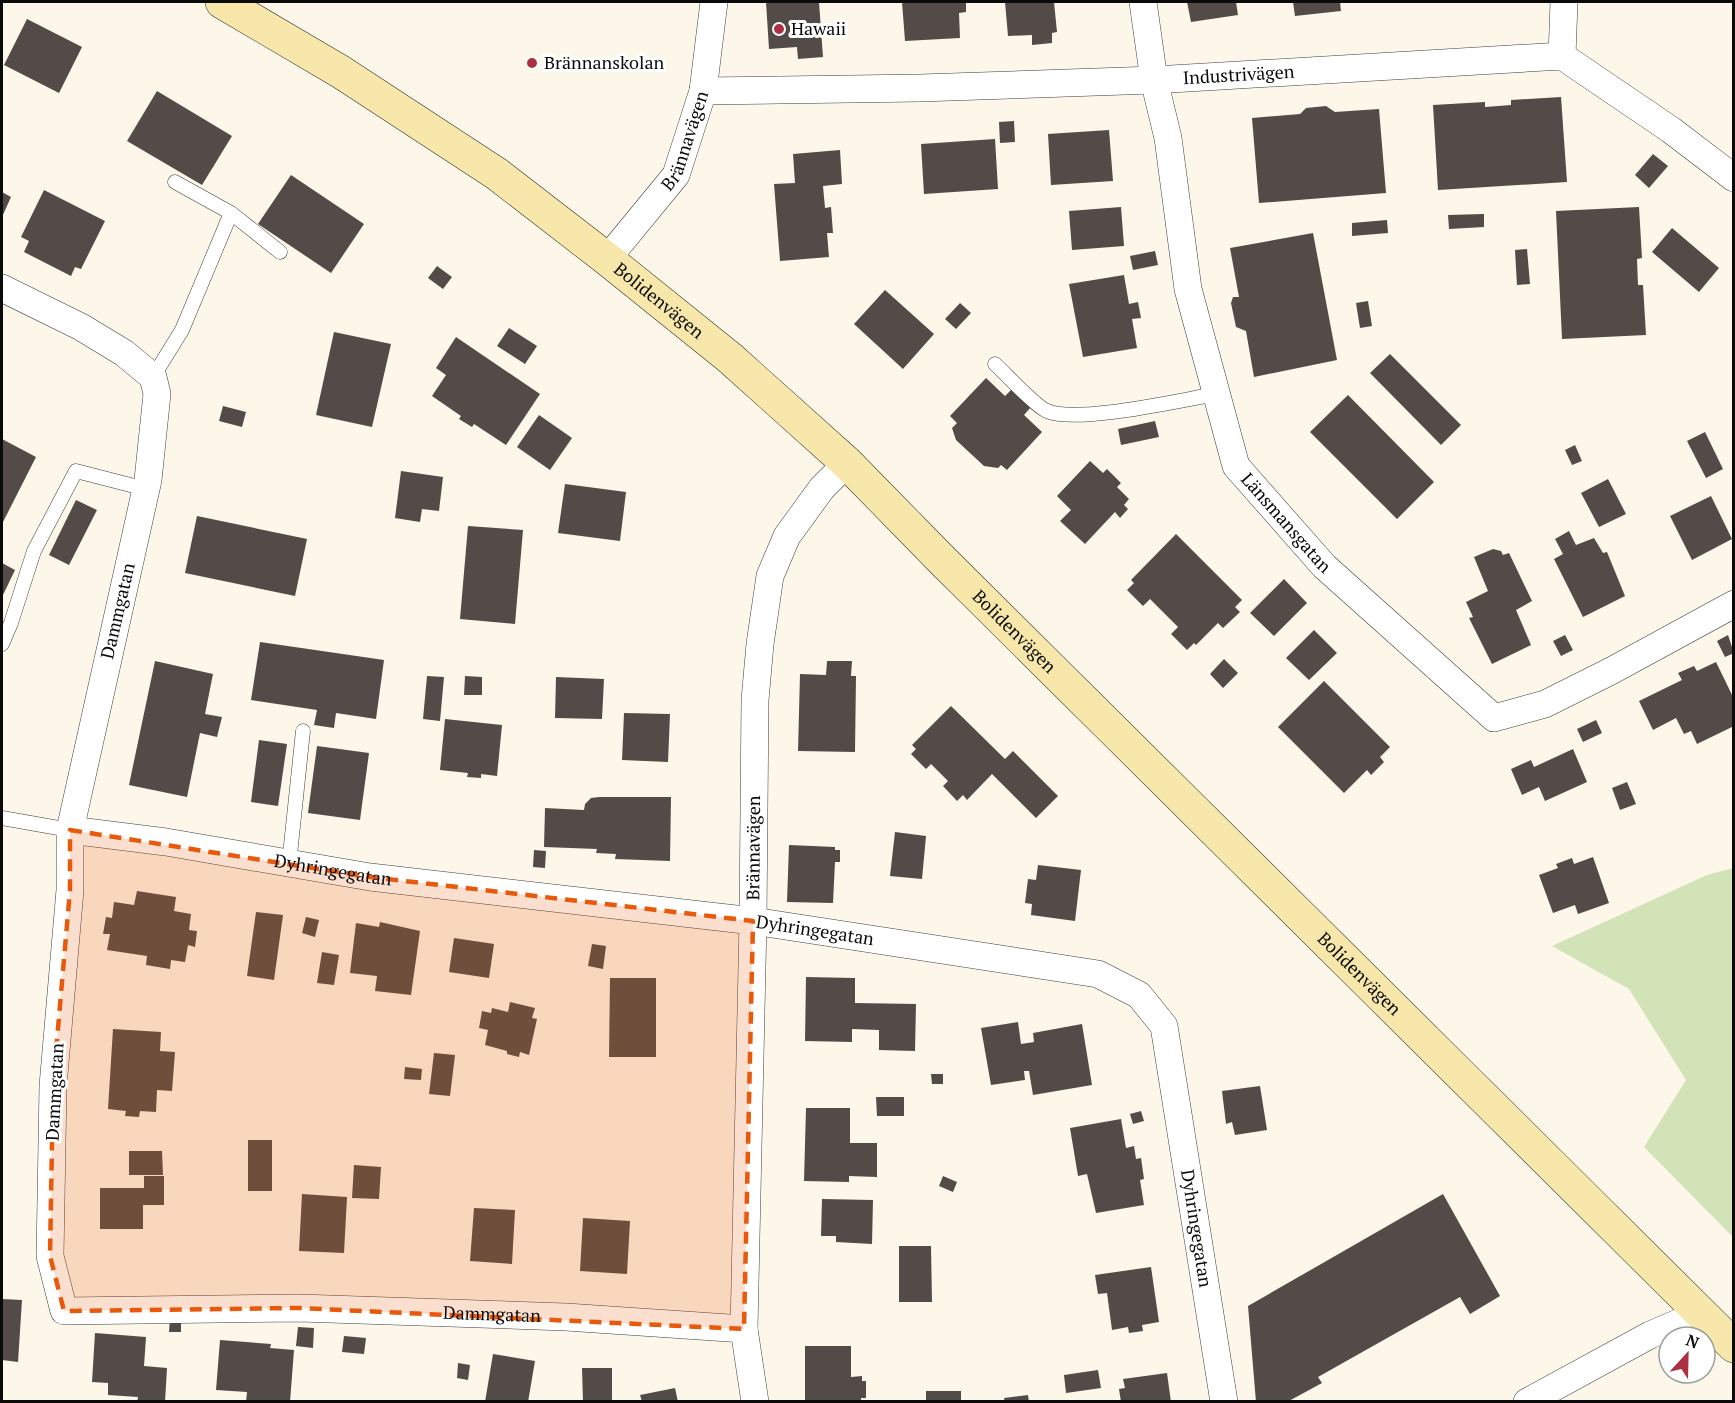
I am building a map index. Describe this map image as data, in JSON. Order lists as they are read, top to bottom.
{
  "streets": {
    "main road": ["Bolidenvägen"],
    "street": [
      "Industrivägen",
      "Brännavägen",
      "Länsmansgatan",
      "Dammgatan",
      "Dyhringegatan"
    ]
  },
  "crossings": [
    ["Industrivägen", "Brännavägen"],
    ["Industrivägen", "Länsmansgatan"],
    ["Brännavägen", "Bolidenvägen"],
    ["Brännavägen", "Dammgatan"],
    ["Brännavägen", "Dyhringegatan"],
    ["Dammgatan", "Dyhringegatan"]
  ],
  "places": ["Hawaii", "Brännanskolan"],
  "north": "top"
}
